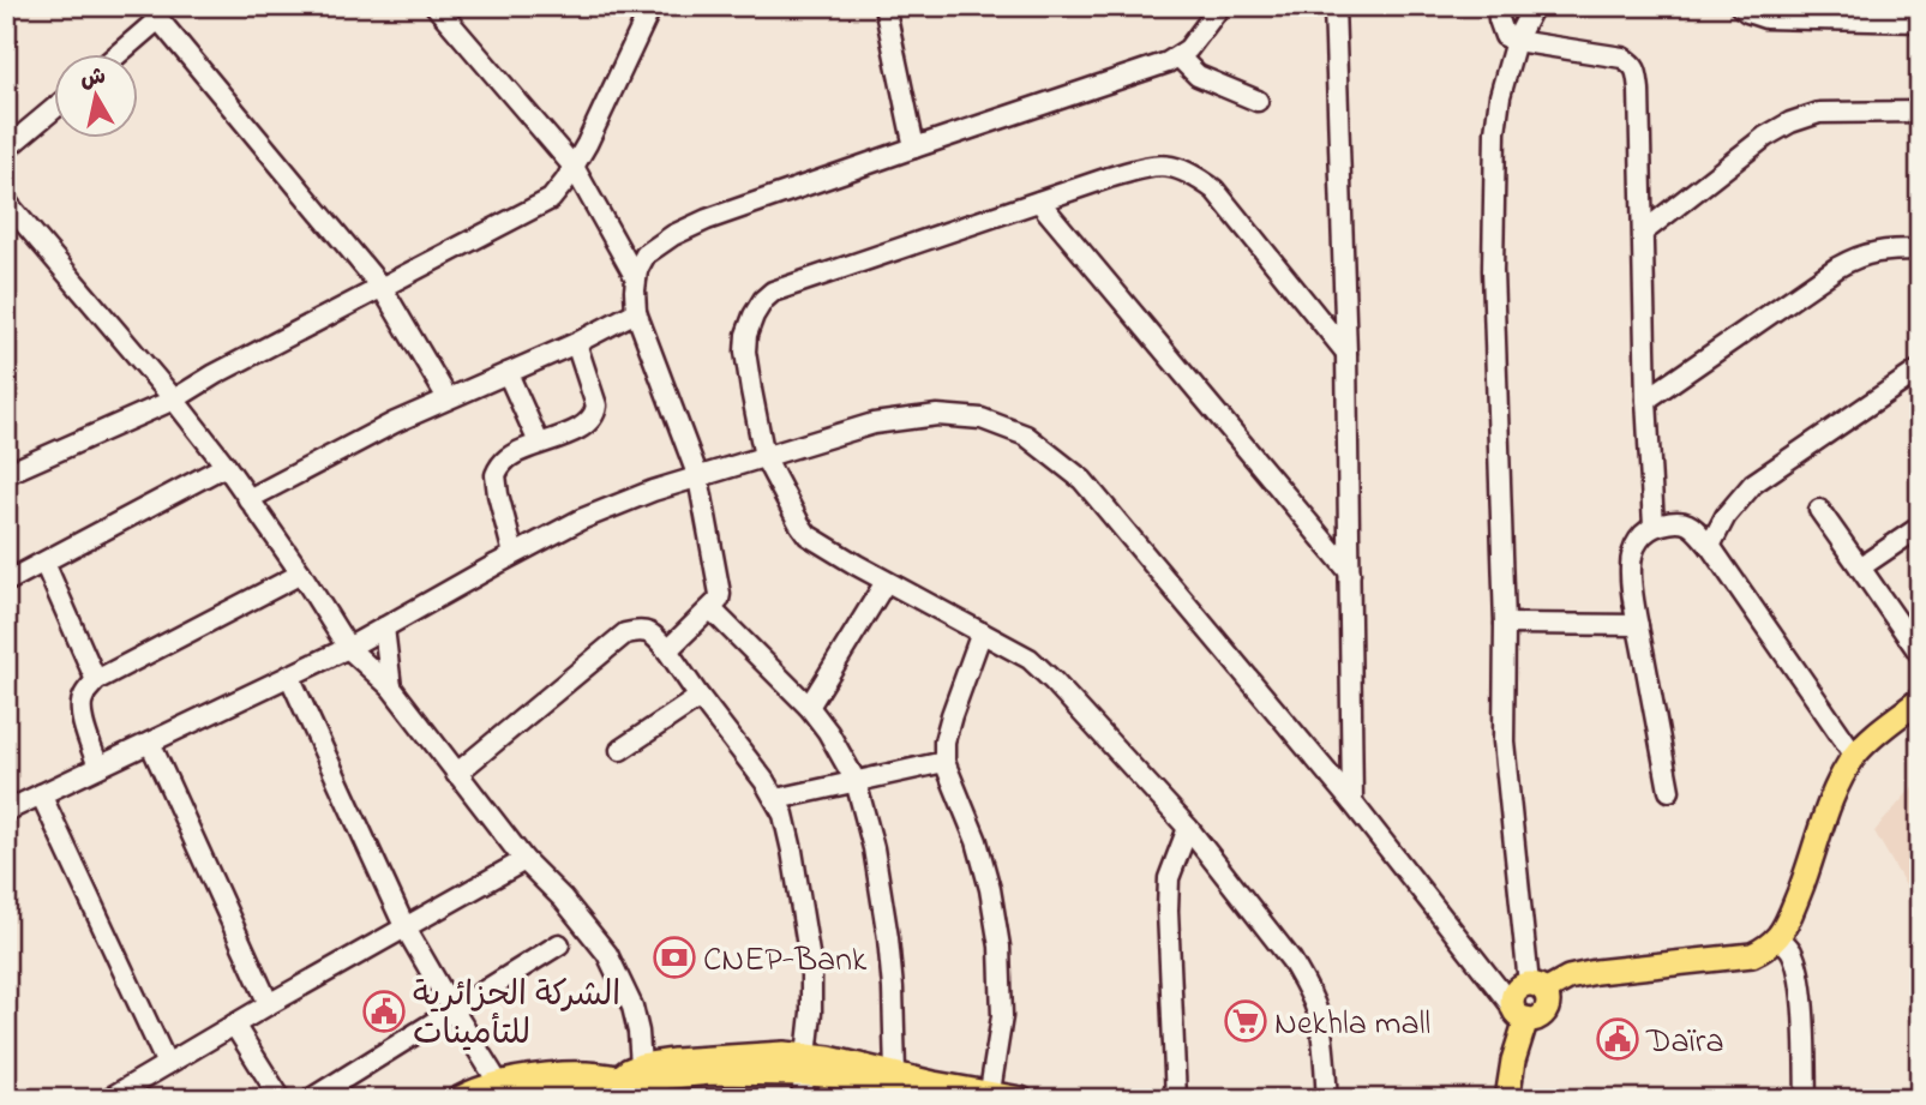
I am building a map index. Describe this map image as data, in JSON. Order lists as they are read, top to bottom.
{
  "places": {
    "bank": ["CNEP-Bank"],
    "public building": ["الشركة الجزائرية للتأمينات", "Daïra"],
    "supermarket": ["Nekhla mall"]
  },
  "north": "top"
}
